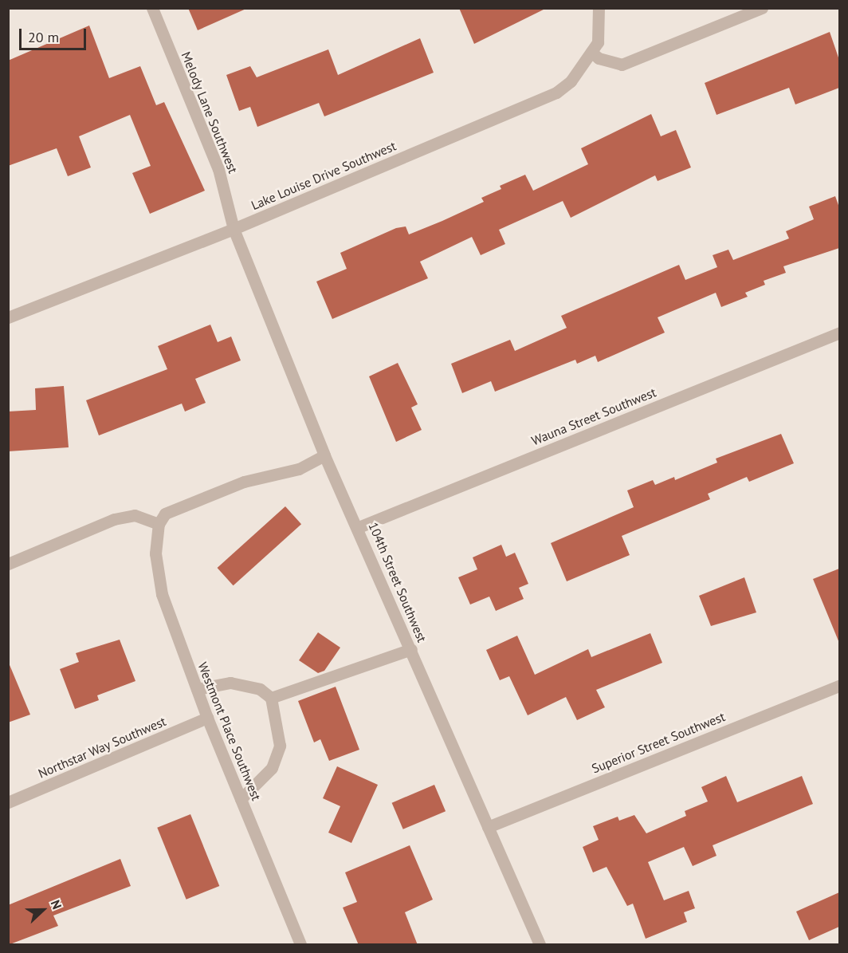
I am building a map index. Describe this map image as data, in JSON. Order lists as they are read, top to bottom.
{
  "streets": {
    "street": [
      "Melody Lane Southwest",
      "Lake Louise Drive Southwest",
      "Wauna Street Southwest",
      "104th Street Southwest",
      "Westmont Place Southwest",
      "Superior Street Southwest",
      "Northstar Way Southwest"
    ]
  },
  "crossings": [
    ["Melody Lane Southwest", "Lake Louise Drive Southwest"],
    ["Melody Lane Southwest", "104th Street Southwest"],
    ["Lake Louise Drive Southwest", "104th Street Southwest"],
    ["Wauna Street Southwest", "104th Street Southwest"],
    ["104th Street Southwest", "Superior Street Southwest"],
    ["Westmont Place Southwest", "Northstar Way Southwest"]
  ],
  "scale_bar": "20 m",
  "north": "right"
}
